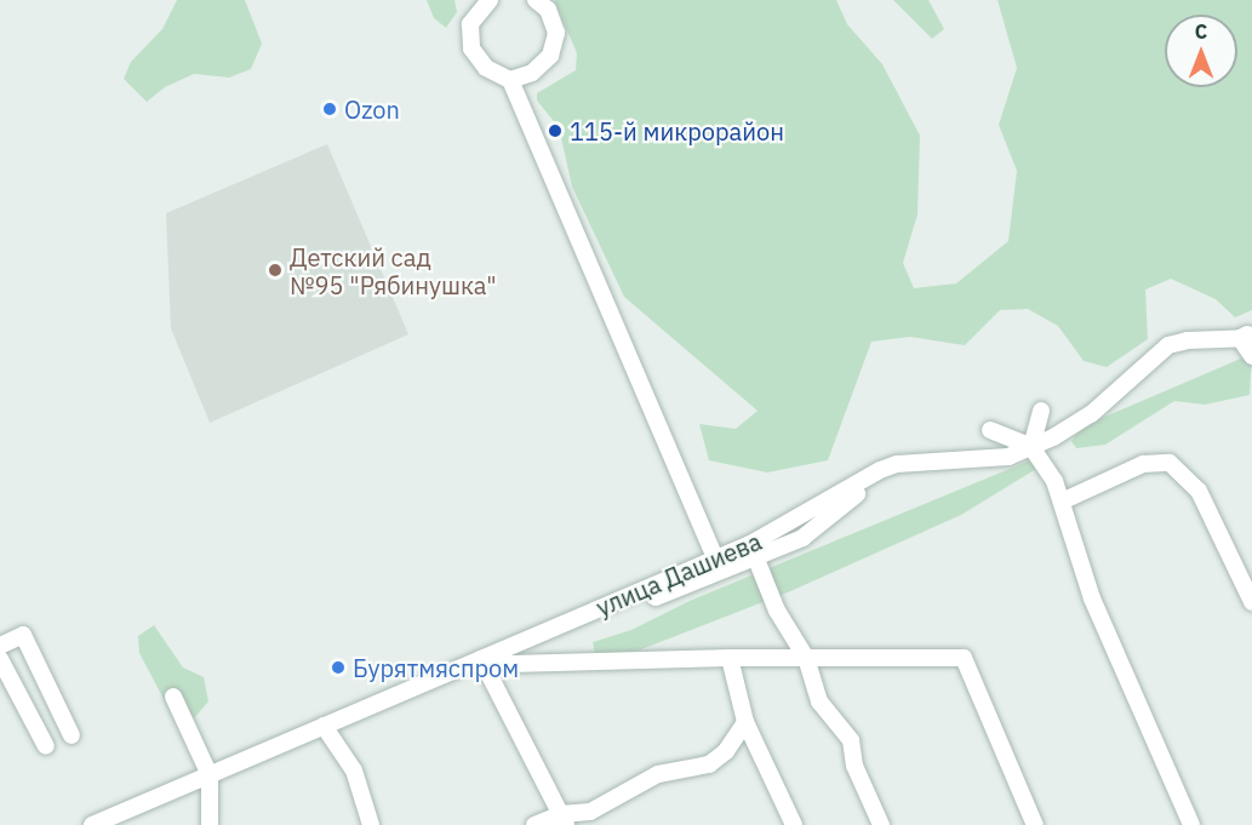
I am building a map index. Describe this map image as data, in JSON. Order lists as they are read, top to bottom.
{
  "streets": {
    "street": ["улица Дашиева"]
  },
  "places": [
    "Ozon",
    "115-й микрорайон",
    "Детский сад №95 \"Рябинушка\"",
    "Бурятмяспром"
  ],
  "north": "top"
}
